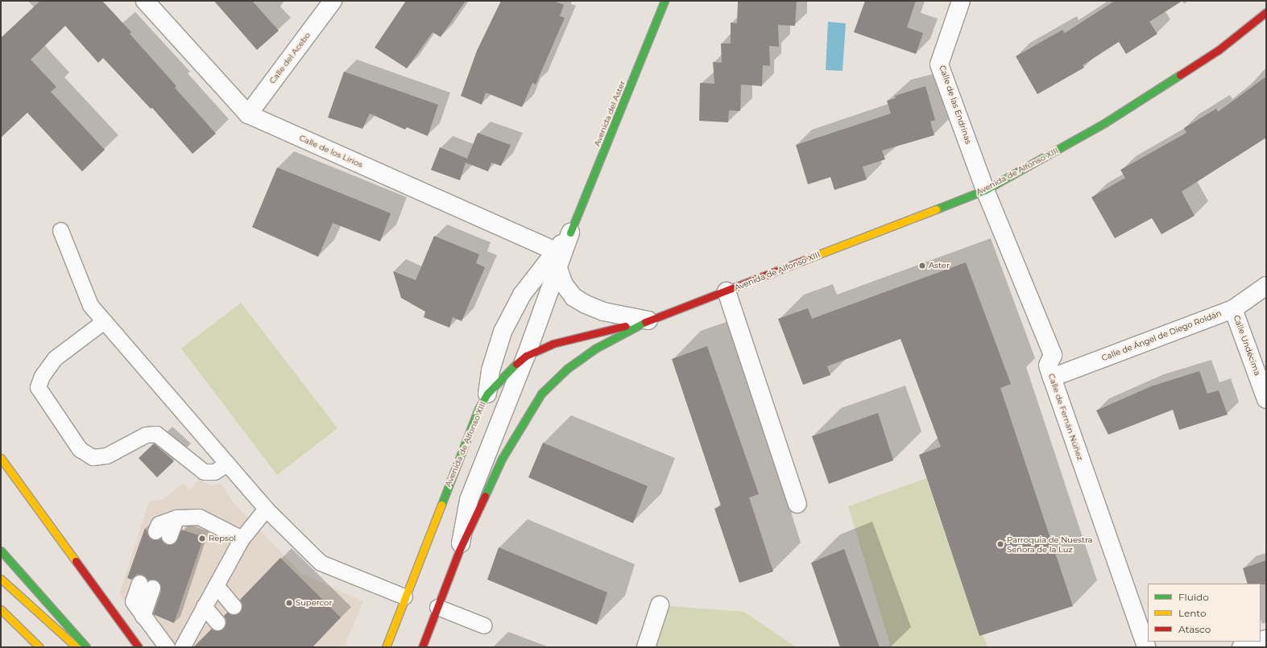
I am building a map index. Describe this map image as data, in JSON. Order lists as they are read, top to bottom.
{
  "streets": {
    "main road": ["Avenida del Aster", "Avenida de Alfonso XIII"],
    "street": [
      "Calle del Acebo",
      "Calle de las Endrinas",
      "Calle de los Lirios",
      "Calle de Ángel de Diego Roldán",
      "Calle Undécima",
      "Calle de Fernán Núñez"
    ]
  },
  "crossings": [
    ["Calle del Acebo", "Calle de los Lirios"],
    ["Calle de las Endrinas", "Avenida de Alfonso XIII"],
    ["Calle de las Endrinas", "Calle de Fernán Núñez"],
    ["Avenida de Alfonso XIII", "Calle de Fernán Núñez"],
    ["Calle de Ángel de Diego Roldán", "Calle Undécima"],
    ["Calle de Ángel de Diego Roldán", "Calle de Fernán Núñez"]
  ],
  "places": [
    "Aster",
    "Repsol",
    "Parroquia de Nuestra Señora de la Luz",
    "Supercor"
  ],
  "legend": ["Fluido", "Lento", "Atasco"]
}
